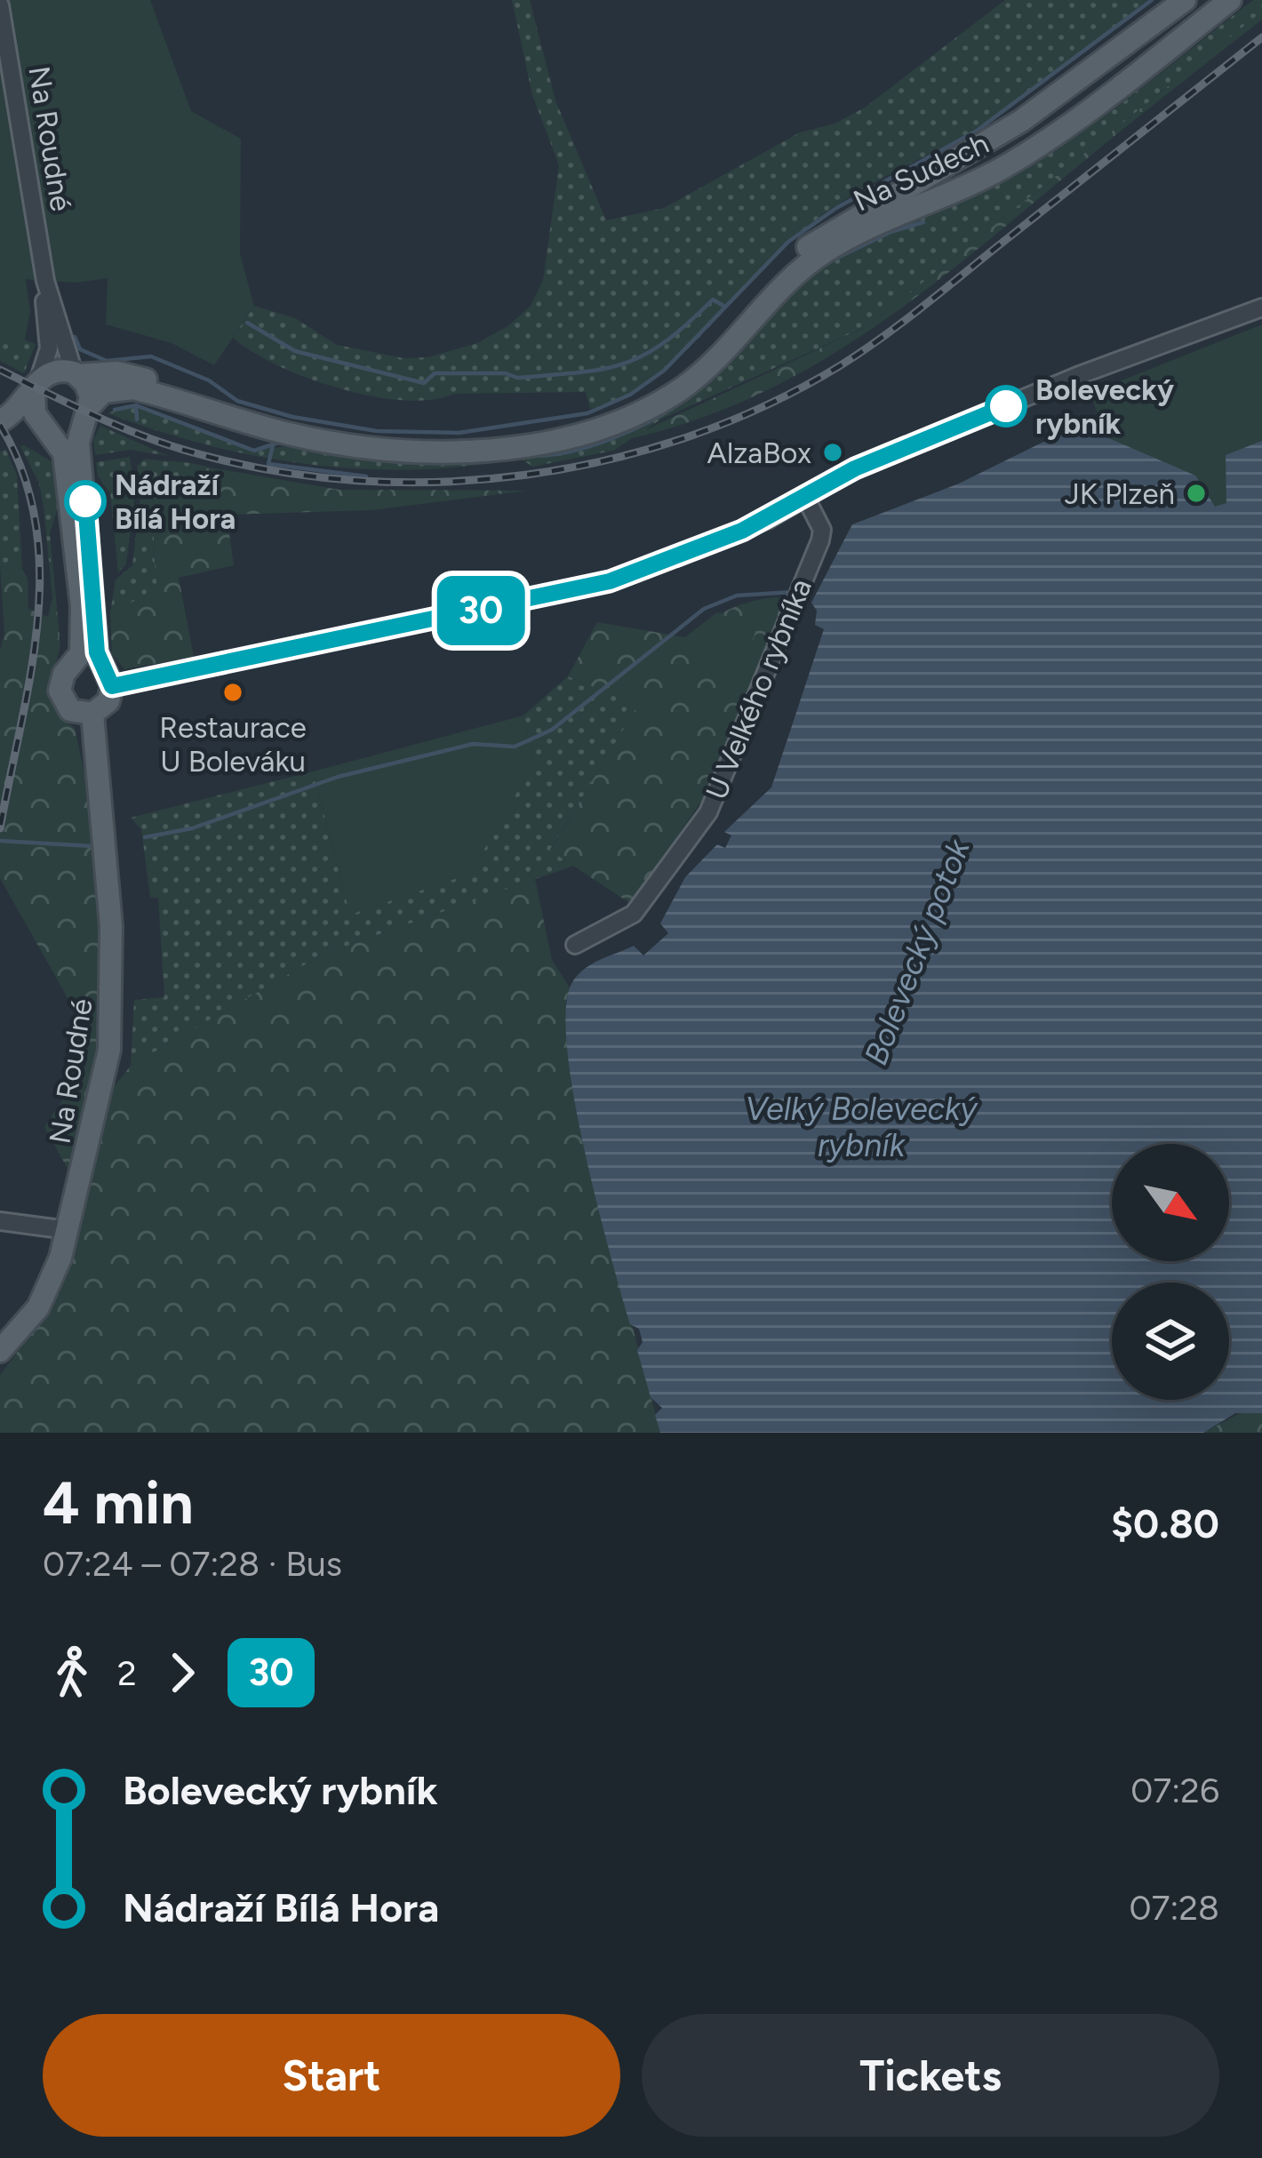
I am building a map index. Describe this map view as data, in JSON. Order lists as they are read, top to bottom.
{
  "streets": {
    "main road": ["Na Roudné", "Na Sudech"],
    "street": ["U Velkého rybníka"]
  },
  "crossings": [
    ["Na Roudné", "Na Sudech"]
  ],
  "water": ["Bolevecký potok", "Velký Bolevecký rybník"],
  "places": [
    "Bolevecký rybník",
    "AlzaBox",
    "JK Plzeň",
    "Nádraží Bílá Hora",
    "Restaurace U Boleváku"
  ],
  "lines": ["bus line 30"],
  "north": "bottom right",
  "page": {
    "on_map": "30",
    "heading": ["4 min", "07:24 – 07:28 · Bus", "$0.80"],
    "legs": ["2", "30"],
    "list": [
      {
        "name": "Bolevecký rybník",
        "value": "07:26"
      },
      {
        "name": "Nádraží Bílá Hora",
        "value": "07:28"
      }
    ],
    "buttons": ["Start", "Tickets"]
  }
}
